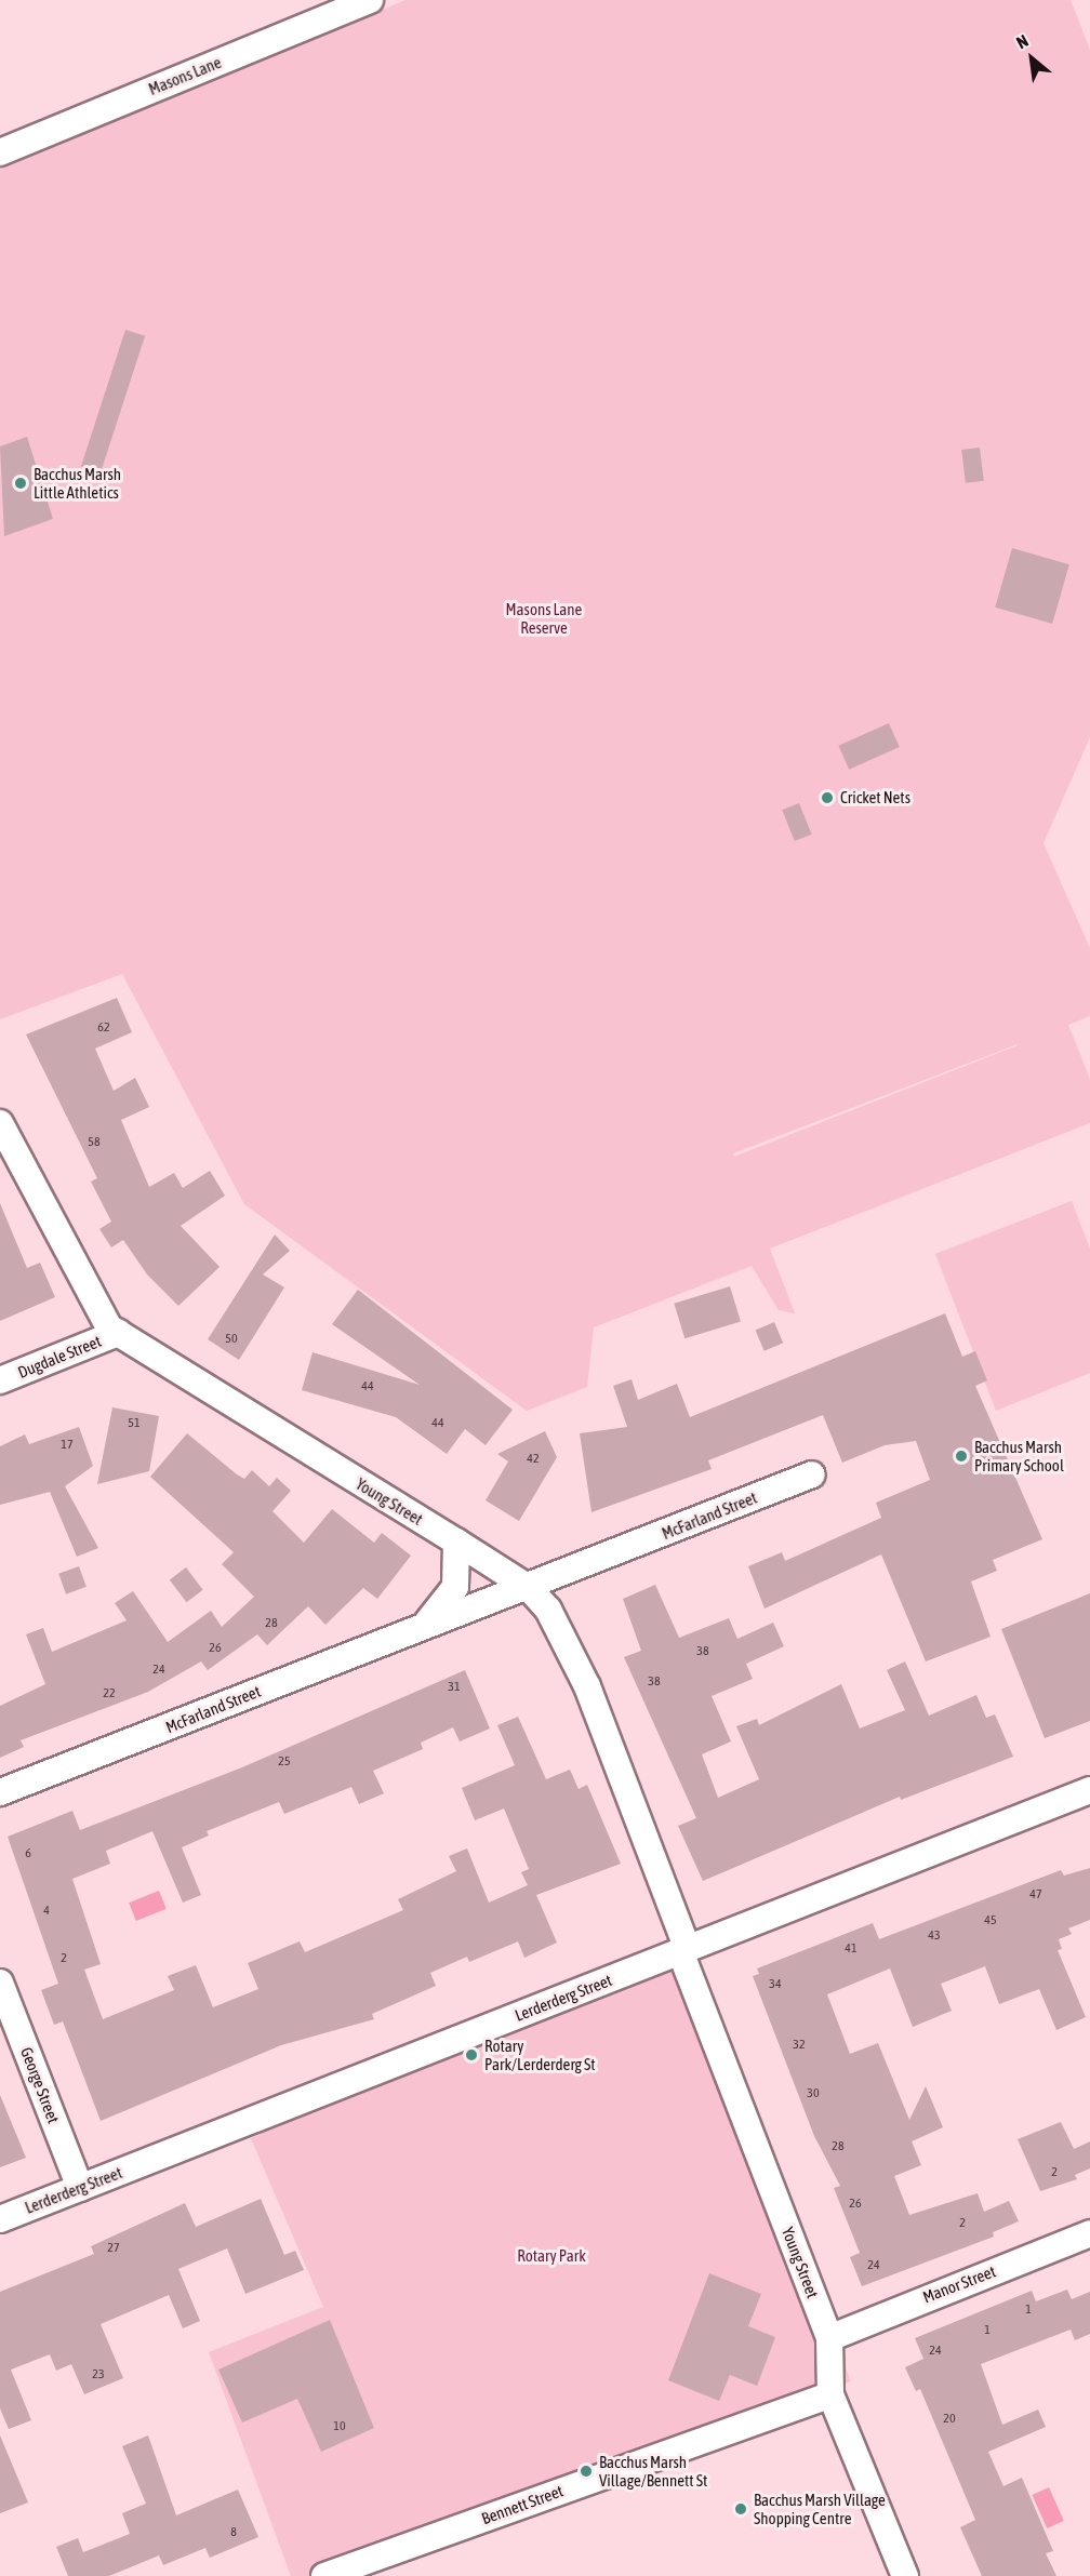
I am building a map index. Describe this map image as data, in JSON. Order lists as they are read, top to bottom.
{
  "streets": {
    "street": [
      "Masons Lane",
      "Dugdale Street",
      "Young Street",
      "McFarland Street",
      "Lerderderg Street",
      "George Street",
      "Manor Street",
      "Bennett Street"
    ]
  },
  "crossings": [
    ["Dugdale Street", "Young Street"],
    ["Young Street", "McFarland Street"],
    ["Young Street", "Lerderderg Street"],
    ["Young Street", "Manor Street"],
    ["Young Street", "Bennett Street"],
    ["Lerderderg Street", "George Street"]
  ],
  "parks": ["Masons Lane Reserve", "Rotary Park"],
  "places": [
    "Bacchus Marsh Little Athletics",
    "Cricket Nets",
    "Bacchus Marsh Primary School",
    "Rotary Park/Lerderderg St",
    "Bacchus Marsh Village/Bennett St",
    "Bacchus Marsh Village Shopping Centre"
  ],
  "house_numbers": [
    "62",
    "58",
    "50",
    "44",
    "51",
    "44",
    "17",
    "42",
    "28",
    "26",
    "38",
    "24",
    "38",
    "31",
    "22",
    "25",
    "6",
    "47",
    "4",
    "45",
    "43",
    "41",
    "2",
    "34",
    "32",
    "30",
    "28",
    "2",
    "26",
    "2",
    "27",
    "24",
    "1",
    "1",
    "24",
    "23",
    "20",
    "10",
    "8"
  ],
  "north": "top left"
}
